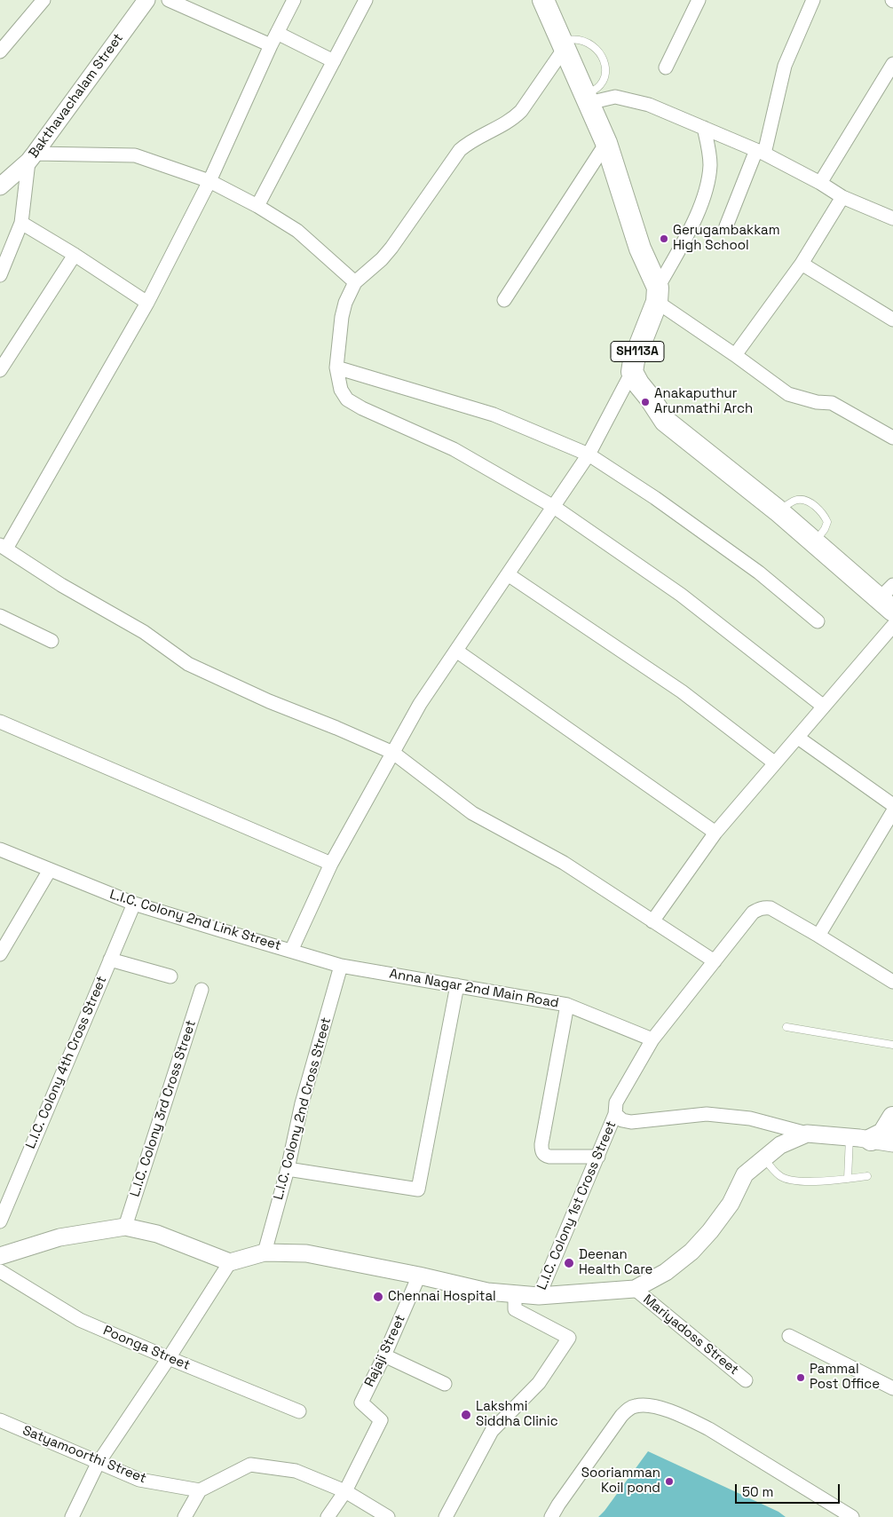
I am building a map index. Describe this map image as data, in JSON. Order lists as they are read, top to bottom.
{
  "streets": {
    "main road": ["SH113A"],
    "street": [
      "Bakthavachalam Street",
      "L.I.C. Colony 2nd Link Street",
      "Anna Nagar 2nd Main Road",
      "L.I.C. Colony 4th Cross Street",
      "L.I.C. Colony 3rd Cross Street",
      "L.I.C. Colony 2nd Cross Street",
      "L.I.C. Colony 1st Cross Street",
      "Mariyadoss Street",
      "Poonga Street",
      "Rajaji Street",
      "Satyamoorthi Street"
    ]
  },
  "crossings": [
    ["L.I.C. Colony 2nd Link Street", "Anna Nagar 2nd Main Road"],
    ["L.I.C. Colony 2nd Link Street", "L.I.C. Colony 4th Cross Street"],
    ["Anna Nagar 2nd Main Road", "L.I.C. Colony 2nd Cross Street"],
    ["Anna Nagar 2nd Main Road", "L.I.C. Colony 1st Cross Street"]
  ],
  "places": [
    "Gerugambakkam High School",
    "Anakaputhur Arunmathi Arch",
    "Deenan Health Care",
    "Chennai Hospital",
    "Pammal Post Office",
    "Lakshmi Siddha Clinic",
    "Sooriamman Koil pond"
  ],
  "scale_bar": "50 m"
}
